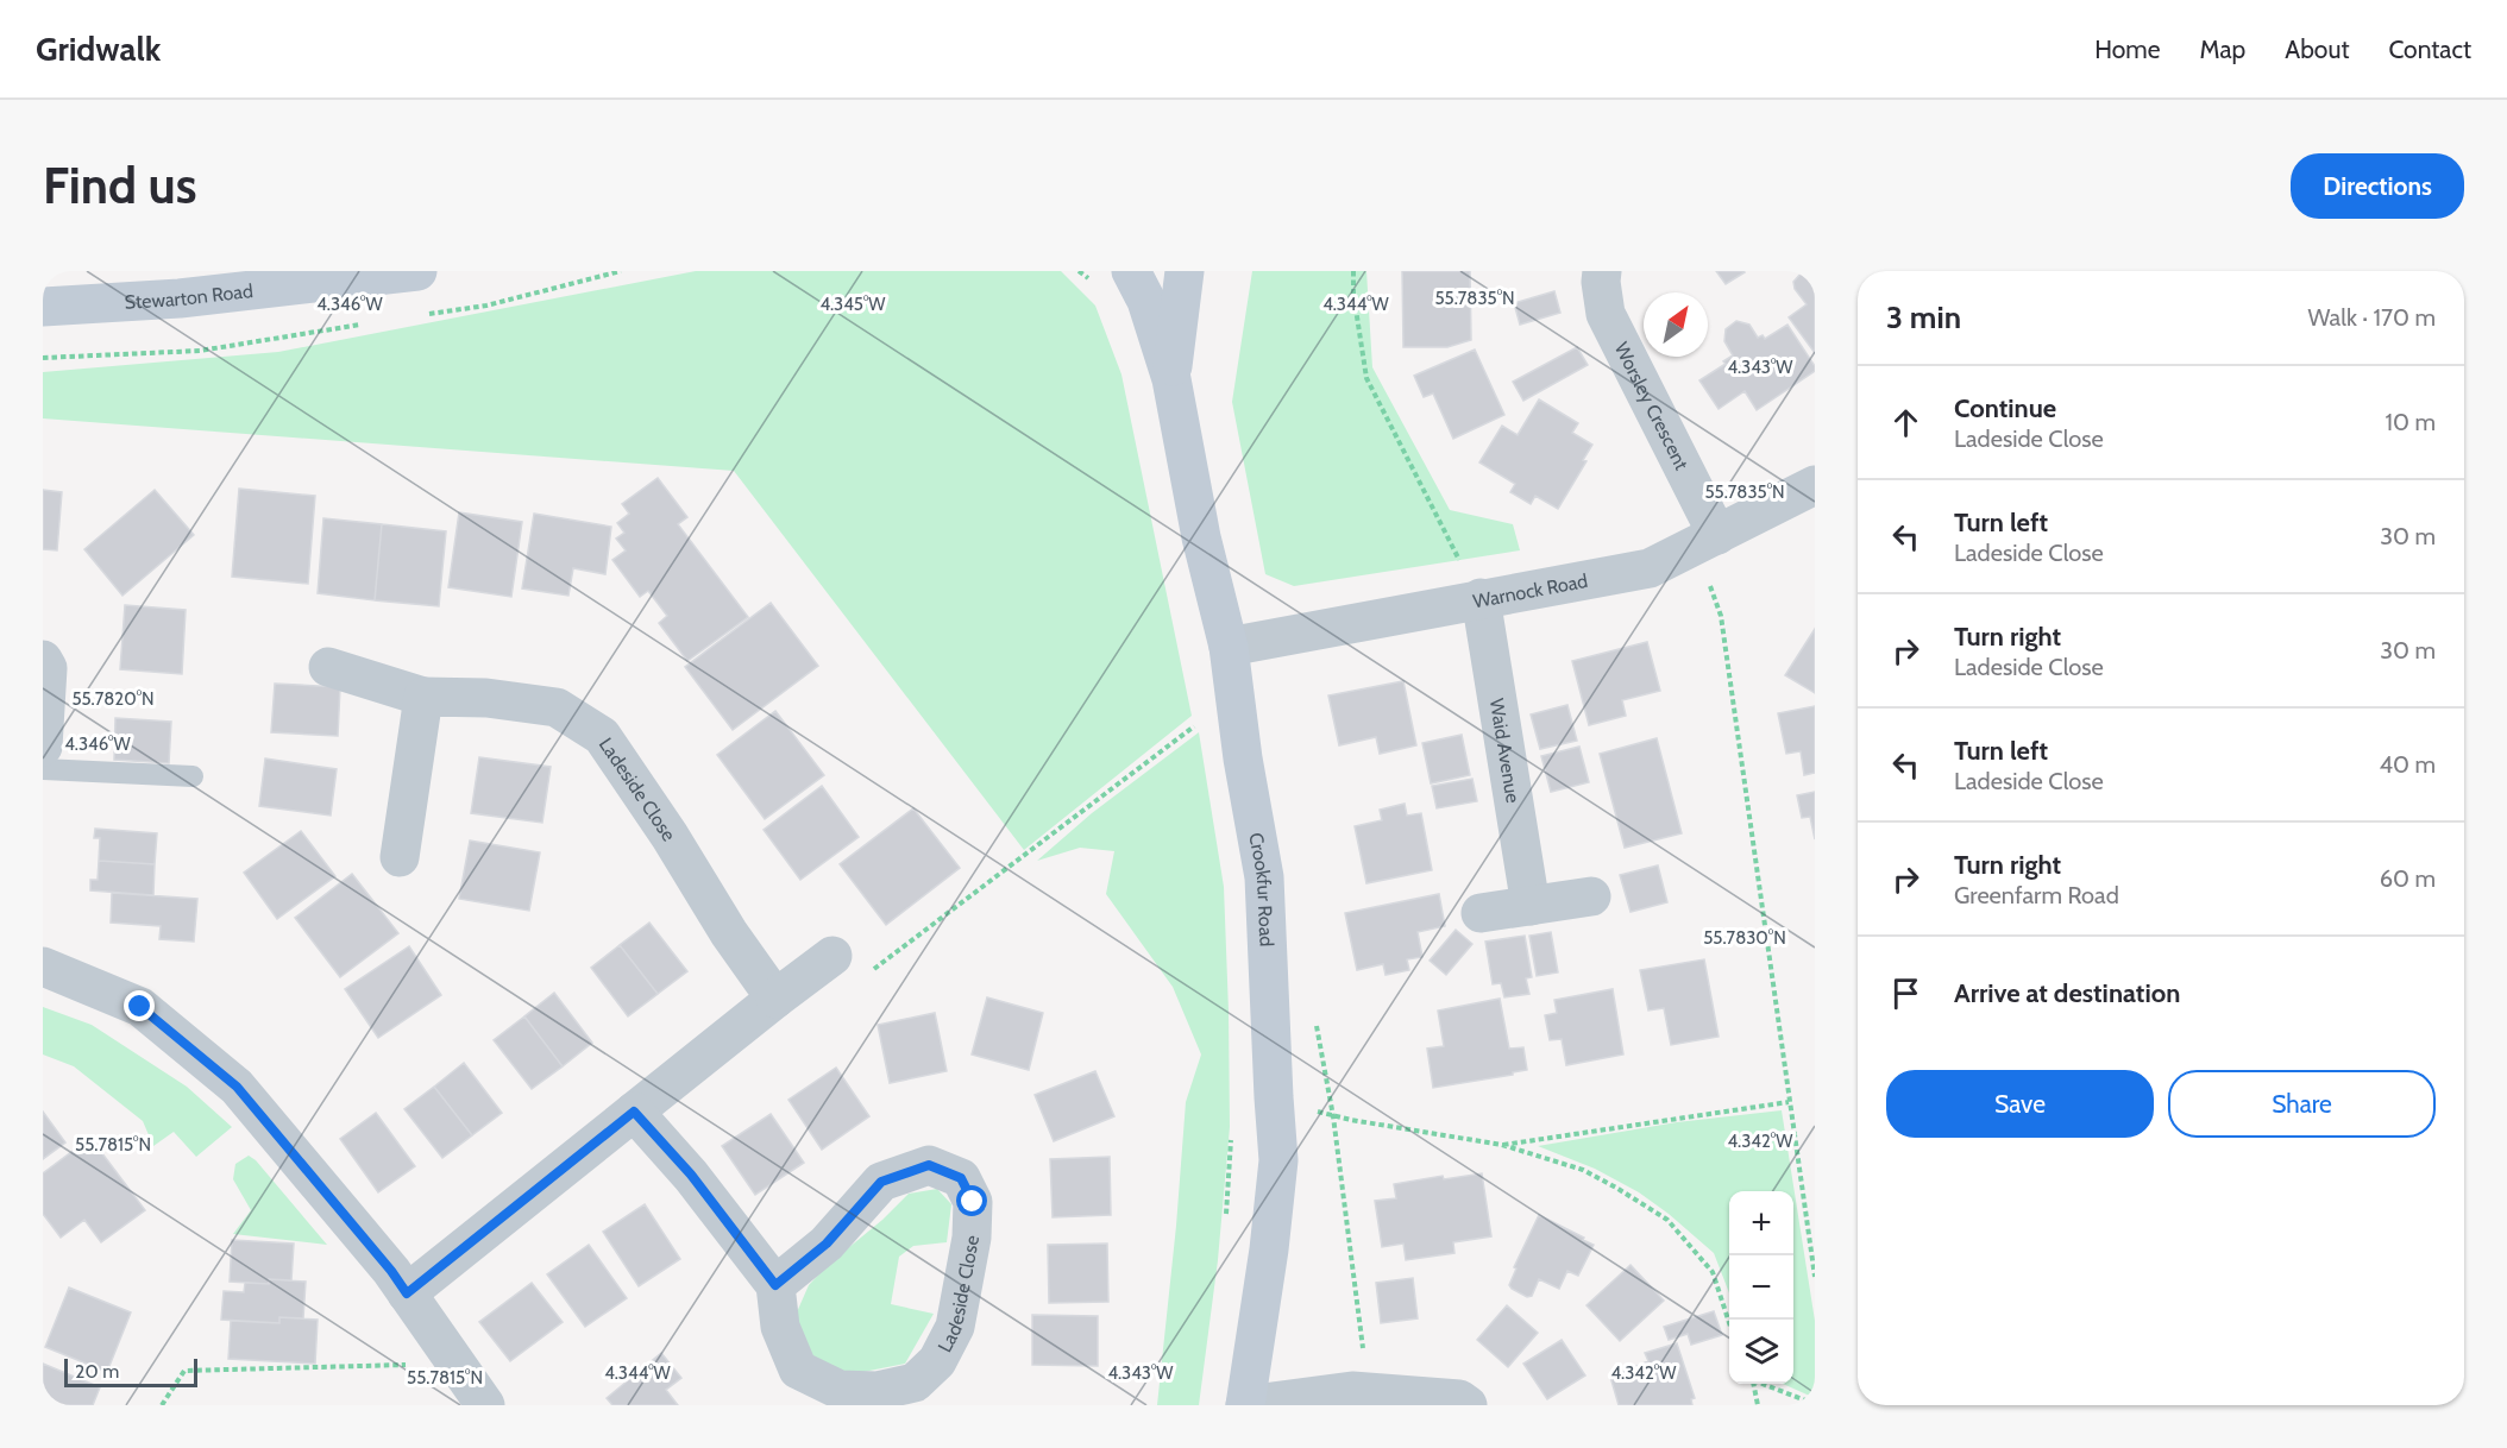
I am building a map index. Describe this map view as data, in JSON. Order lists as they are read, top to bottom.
{
  "streets": {
    "street": [
      "Stewarton Road",
      "Worsley Crescent",
      "Warnock Road",
      "Waid Avenue",
      "Ladeside Close",
      "Crookfur Road"
    ]
  },
  "crossings": [
    ["Worsley Crescent", "Warnock Road"],
    ["Warnock Road", "Waid Avenue"],
    ["Warnock Road", "Crookfur Road"]
  ],
  "scale_bar": "20 m",
  "north": "top right",
  "page": {
    "header": "Gridwalk",
    "nav": [
      "Home",
      "Map",
      "About",
      "Contact"
    ],
    "buttons": [
      "Directions",
      ["Save", "Share"]
    ],
    "title": "Find us",
    "heading": ["3 min", "Walk · 170 m"],
    "list": [
      ["Continue", "Ladeside Close", "10 m"],
      ["Turn left", "Ladeside Close", "30 m"],
      ["Turn right", "Ladeside Close", "30 m"],
      ["Turn left", "Ladeside Close", "40 m"],
      ["Turn right", "Greenfarm Road", "60 m"],
      "Arrive at destination"
    ],
    "map_buttons": ["+", "−"],
    "scale": "20 m"
  },
  "coordinates": [
    "55.7835°N",
    "4.346°W",
    "4.345°W",
    "4.344°W",
    "4.343°W",
    "55.7820°N",
    "55.7830°N",
    "4.342°W",
    "55.7815°N"
  ]
}
